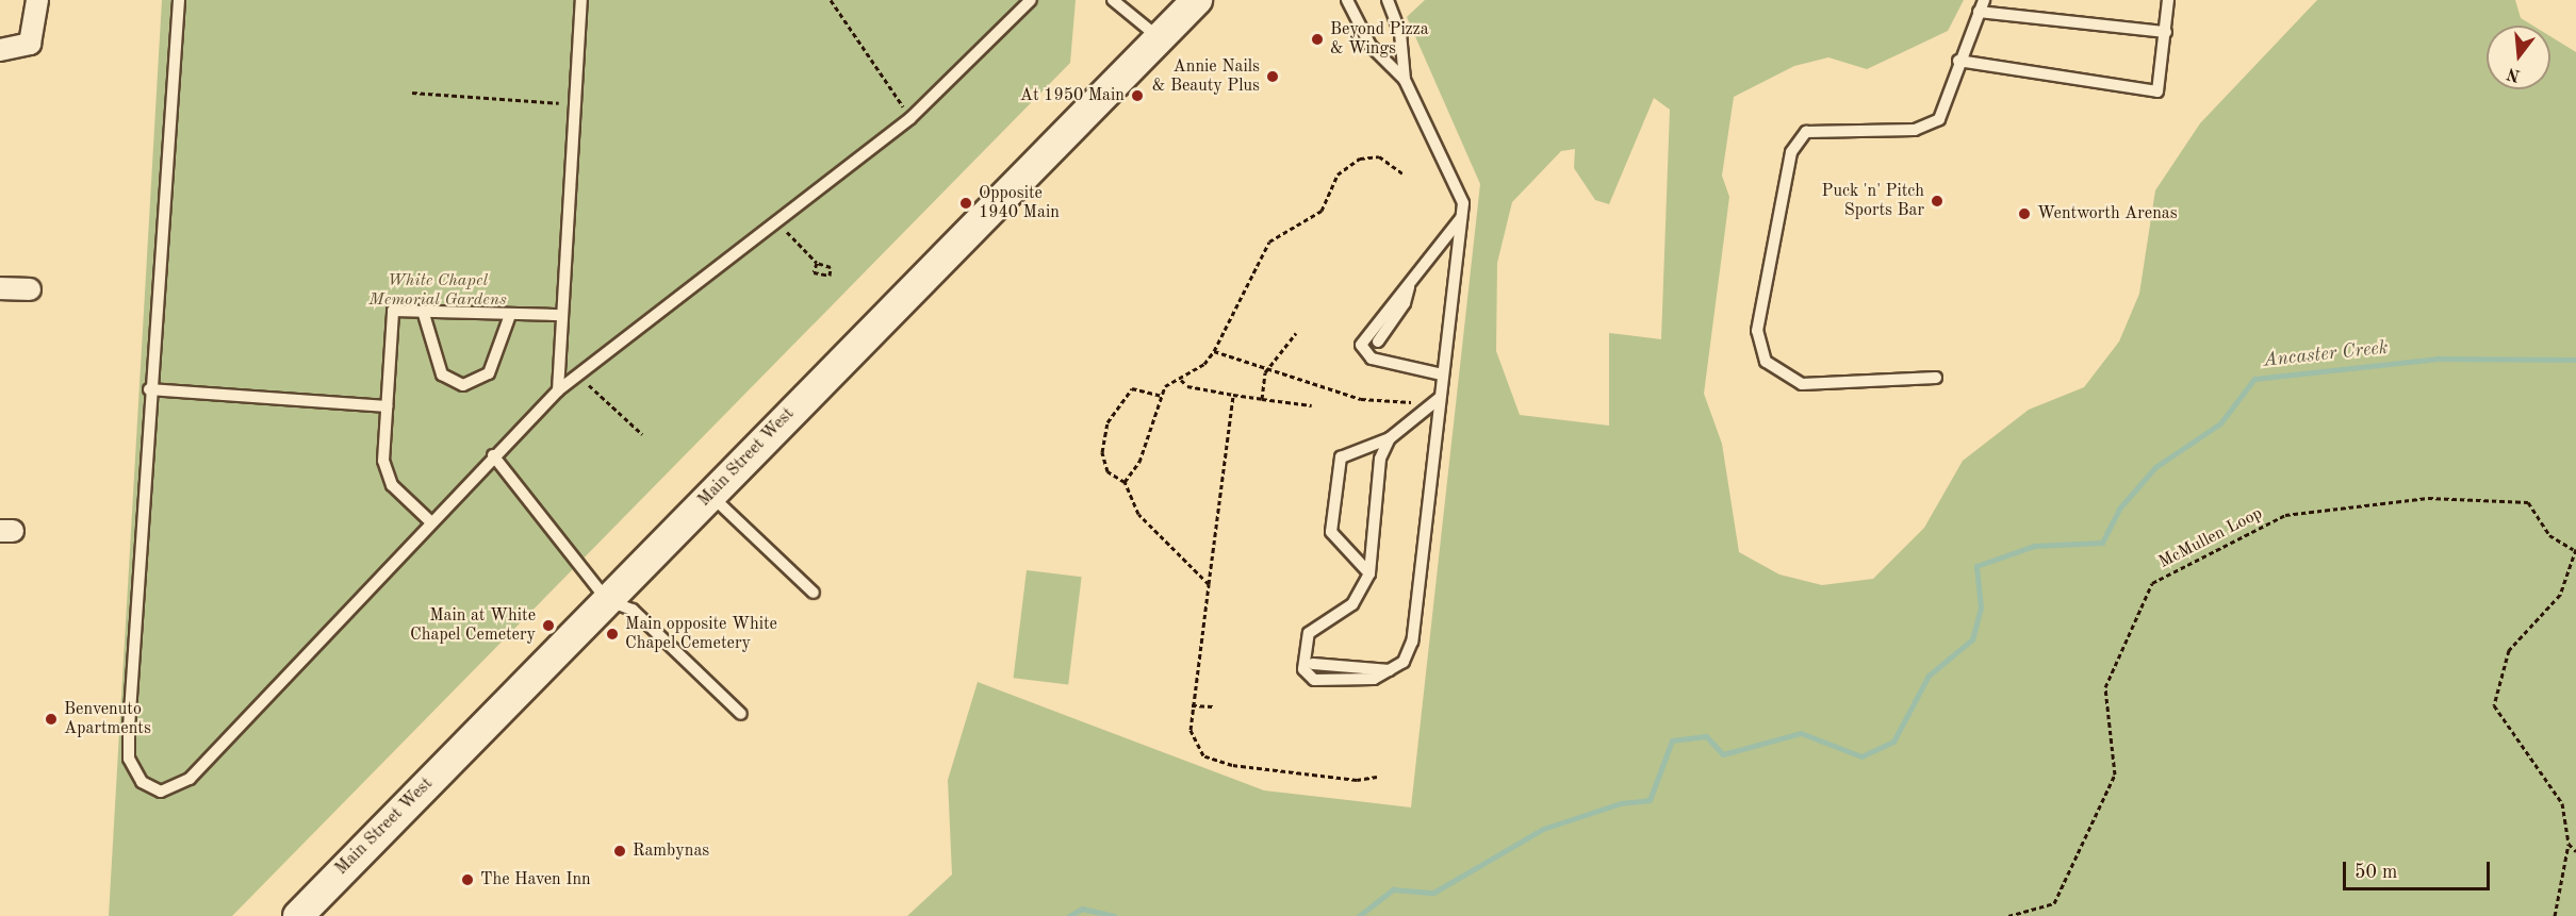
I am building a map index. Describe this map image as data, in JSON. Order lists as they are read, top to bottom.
{
  "streets": {
    "main road": ["Main Street West"],
    "path": ["McMullen Loop"]
  },
  "water": ["Ancaster Creek"],
  "parks": ["White Chapel Memorial Gardens"],
  "places": [
    "Beyond Pizza & Wings",
    "Annie Nails & Beauty Plus",
    "At 1950 Main",
    "Puck 'n' Pitch Sports Bar",
    "Opposite 1940 Main",
    "Wentworth Arenas",
    "Main at White Chapel Cemetery",
    "Main opposite White Chapel Cemetery",
    "Benvenuto Apartments",
    "Rambynas",
    "The Haven Inn"
  ],
  "scale_bar": "50 m",
  "north": "bottom"
}
